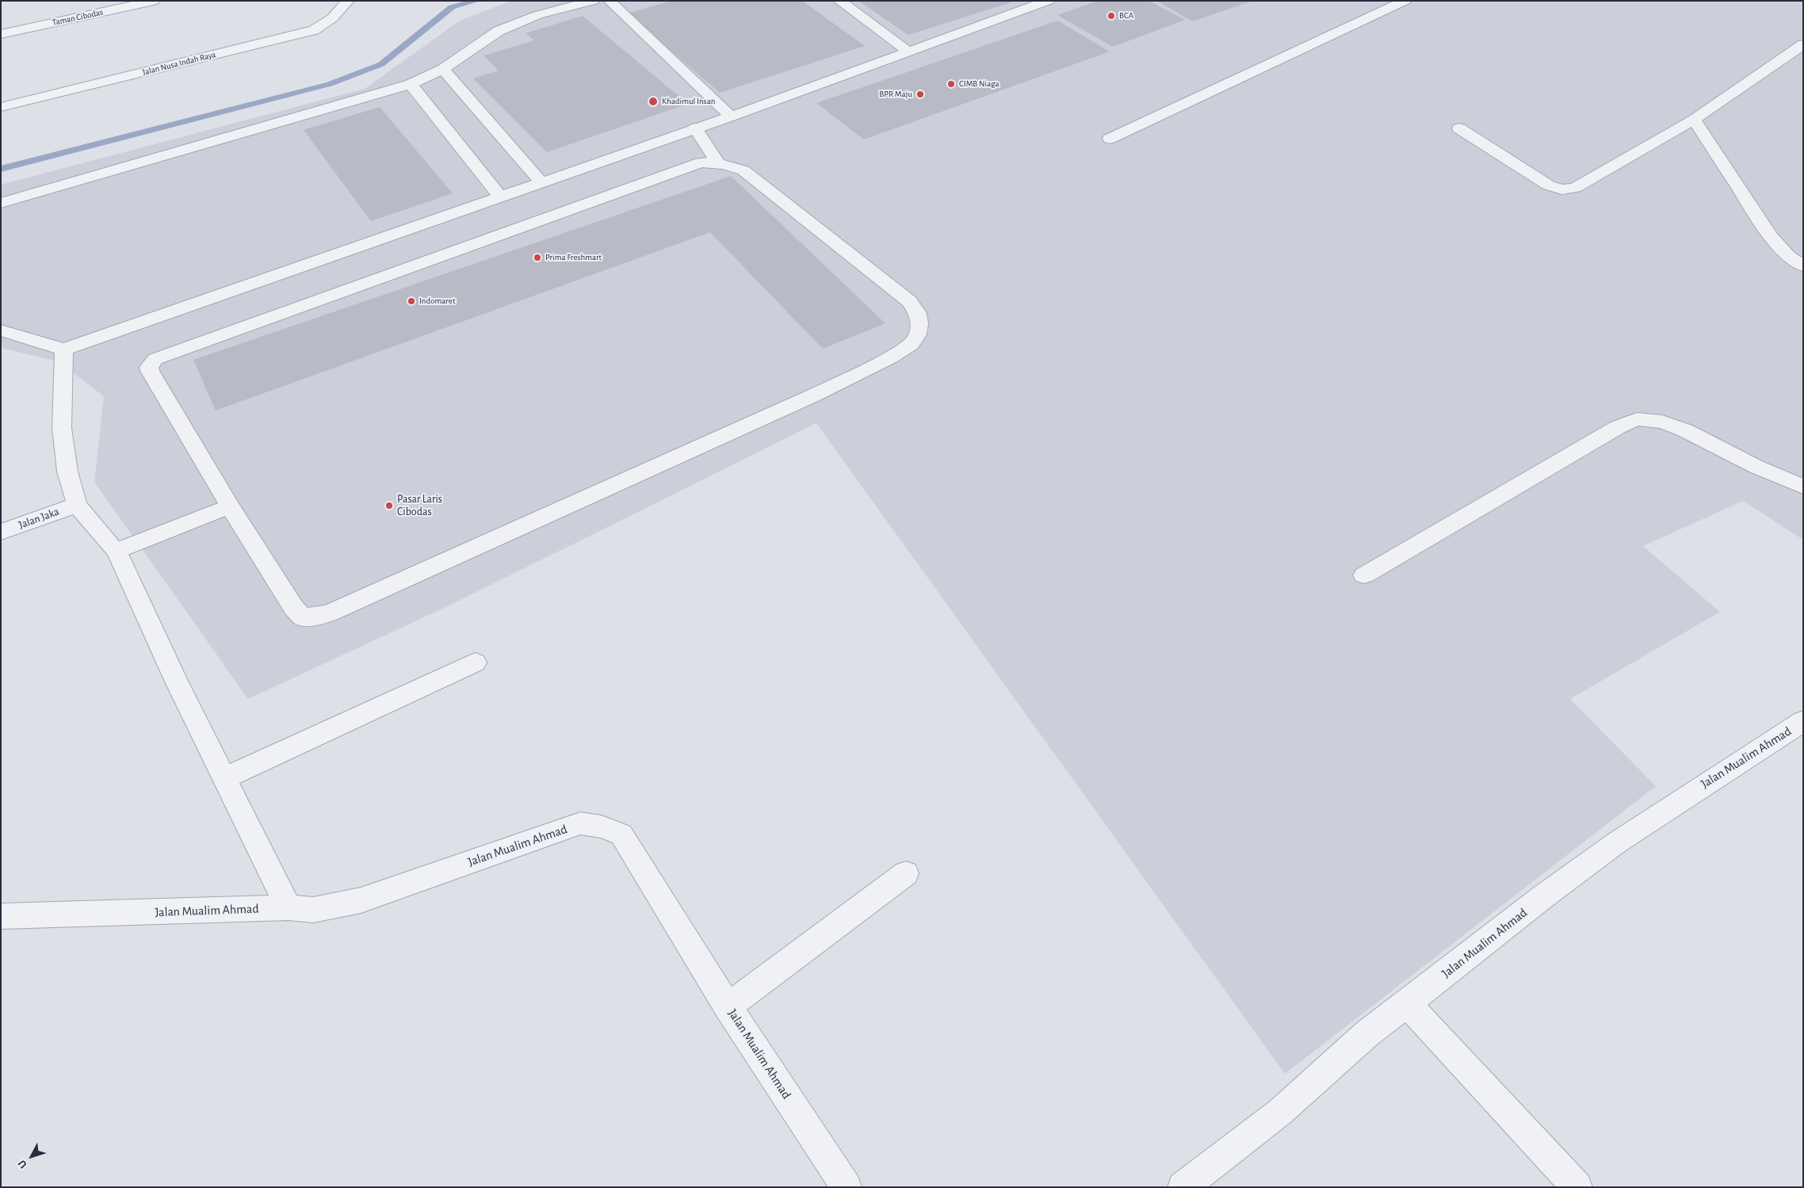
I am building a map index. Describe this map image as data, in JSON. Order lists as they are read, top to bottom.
{
  "streets": {
    "street": [
      "Taman Cibodas",
      "Jalan Nusa Indah Raya",
      "Jalan Jaka",
      "Jalan Mualim Ahmad"
    ]
  },
  "places": [
    "BCA",
    "CIMB Niaga",
    "BPR Maju",
    "Khadimul Insan",
    "Prima Freshmart",
    "Indomaret",
    "Pasar Laris Cibodas"
  ],
  "north": "bottom left"
}
